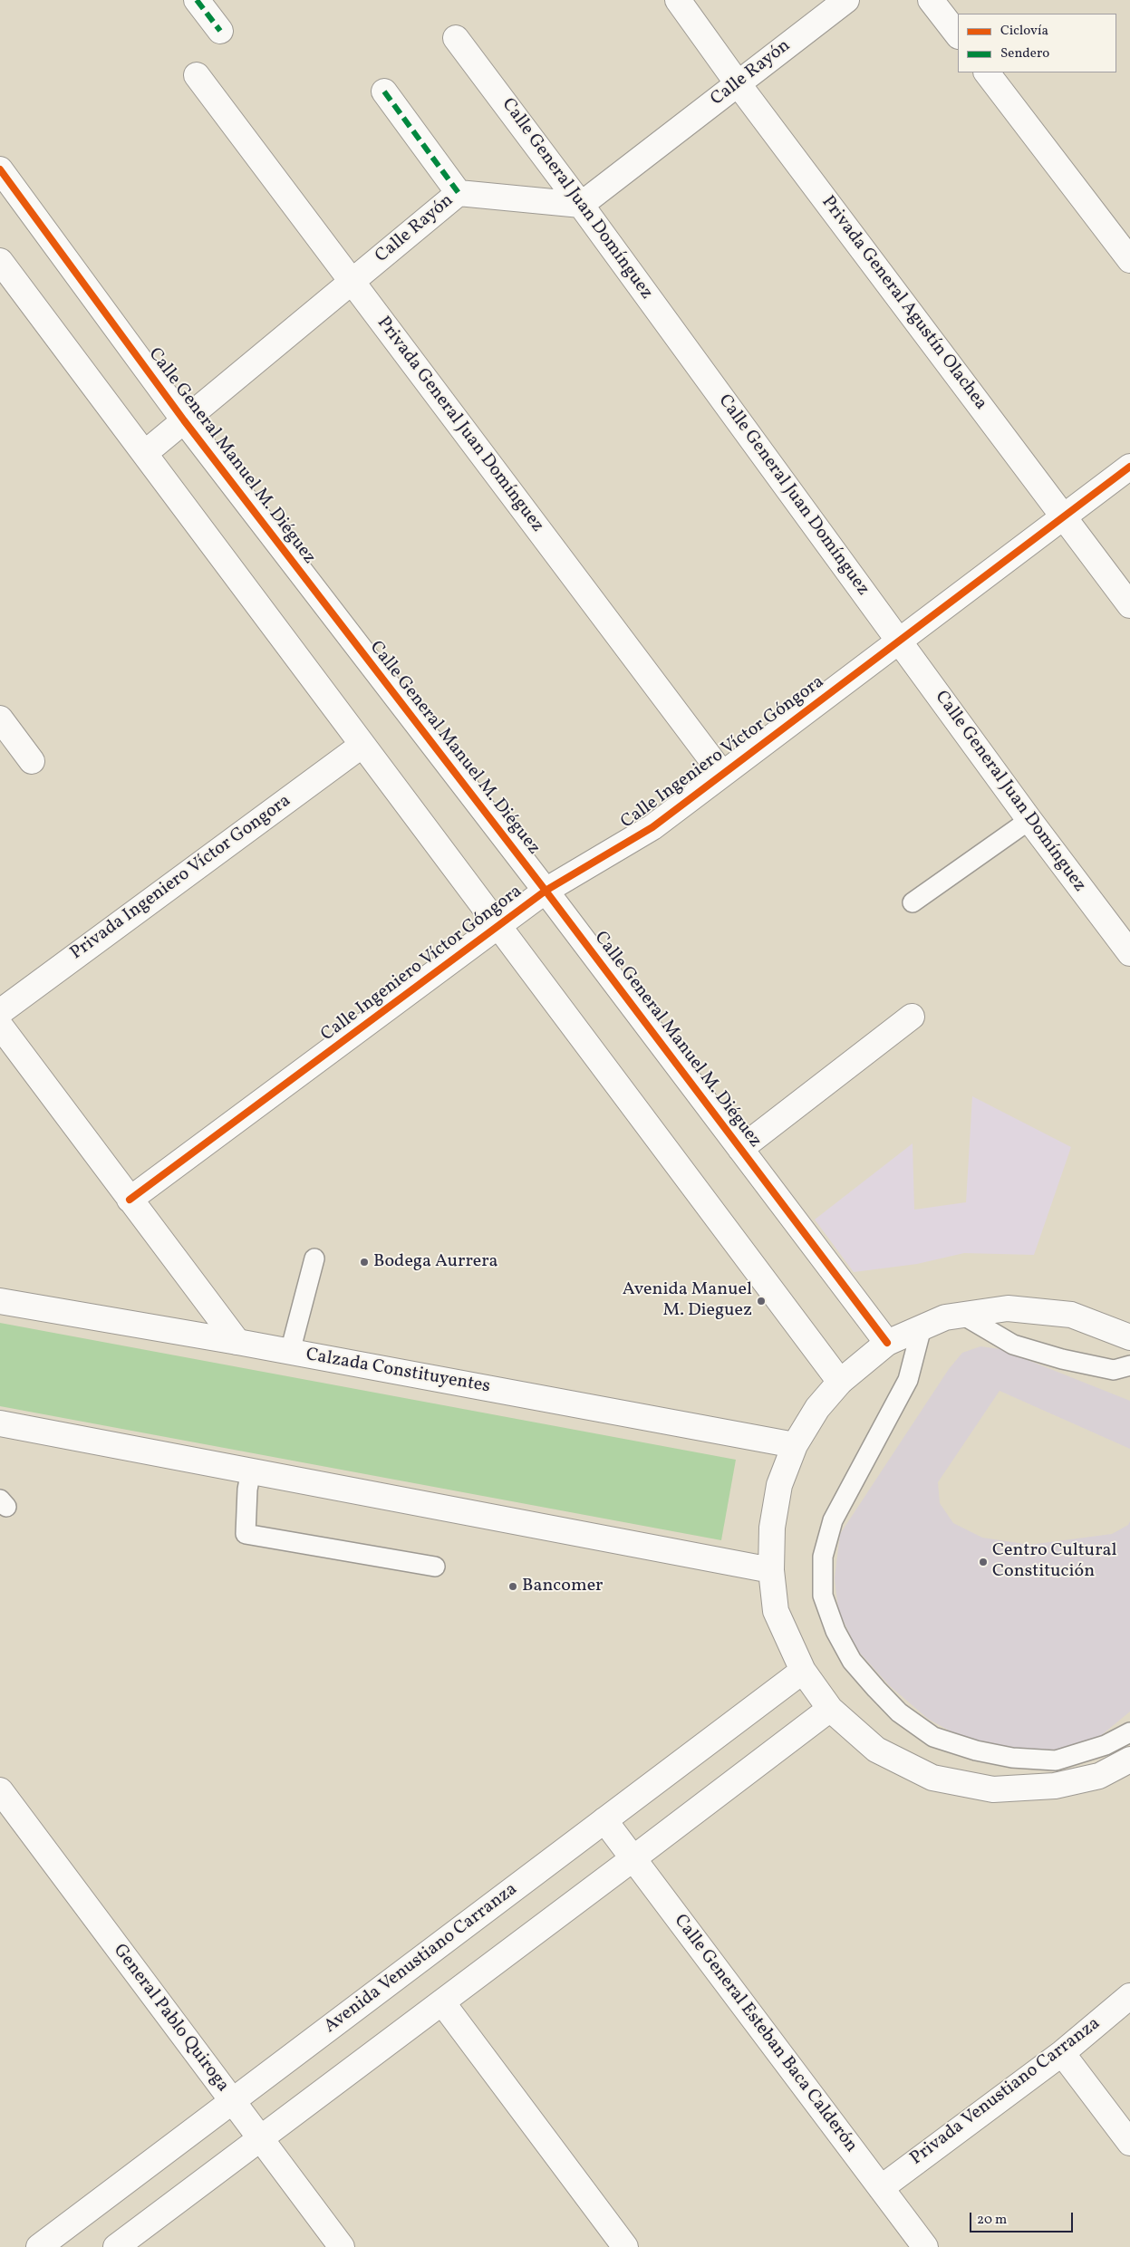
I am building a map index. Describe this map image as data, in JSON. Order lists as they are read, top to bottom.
{
  "streets": {
    "street": [
      "Calle Rayón",
      "Calle General Juan Domínguez",
      "Privada General Agustín Olachea",
      "Privada General Juan Domínguez",
      "Calle General Manuel M. Diéguez",
      "Calle Ingeniero Víctor Góngora",
      "Privada Ingeniero Víctor Gongora",
      "Calzada Constituyentes",
      "Avenida Venustiano Carranza",
      "General Pablo Quiroga",
      "Calle General Esteban Baca Calderón",
      "Privada Venustiano Carranza"
    ]
  },
  "crossings": [
    ["Calle Rayón", "Calle General Juan Domínguez"],
    ["Calle Rayón", "Privada General Agustín Olachea"],
    ["Calle Rayón", "Privada General Juan Domínguez"],
    ["Calle Rayón", "Calle General Manuel M. Diéguez"],
    ["Calle General Juan Domínguez", "Calle Ingeniero Víctor Góngora"],
    ["Privada General Agustín Olachea", "Calle Ingeniero Víctor Góngora"],
    ["Privada General Juan Domínguez", "Calle Ingeniero Víctor Góngora"],
    ["Calle General Manuel M. Diéguez", "Calle Ingeniero Víctor Góngora"],
    ["Avenida Venustiano Carranza", "General Pablo Quiroga"],
    ["Avenida Venustiano Carranza", "Calle General Esteban Baca Calderón"],
    ["Calle General Esteban Baca Calderón", "Privada Venustiano Carranza"]
  ],
  "places": [
    "Bodega Aurrera",
    "Avenida Manuel M. Dieguez",
    "Centro Cultural Constitución",
    "Bancomer"
  ],
  "legend": ["Ciclovía", "Sendero"],
  "scale_bar": "20 m"
}
